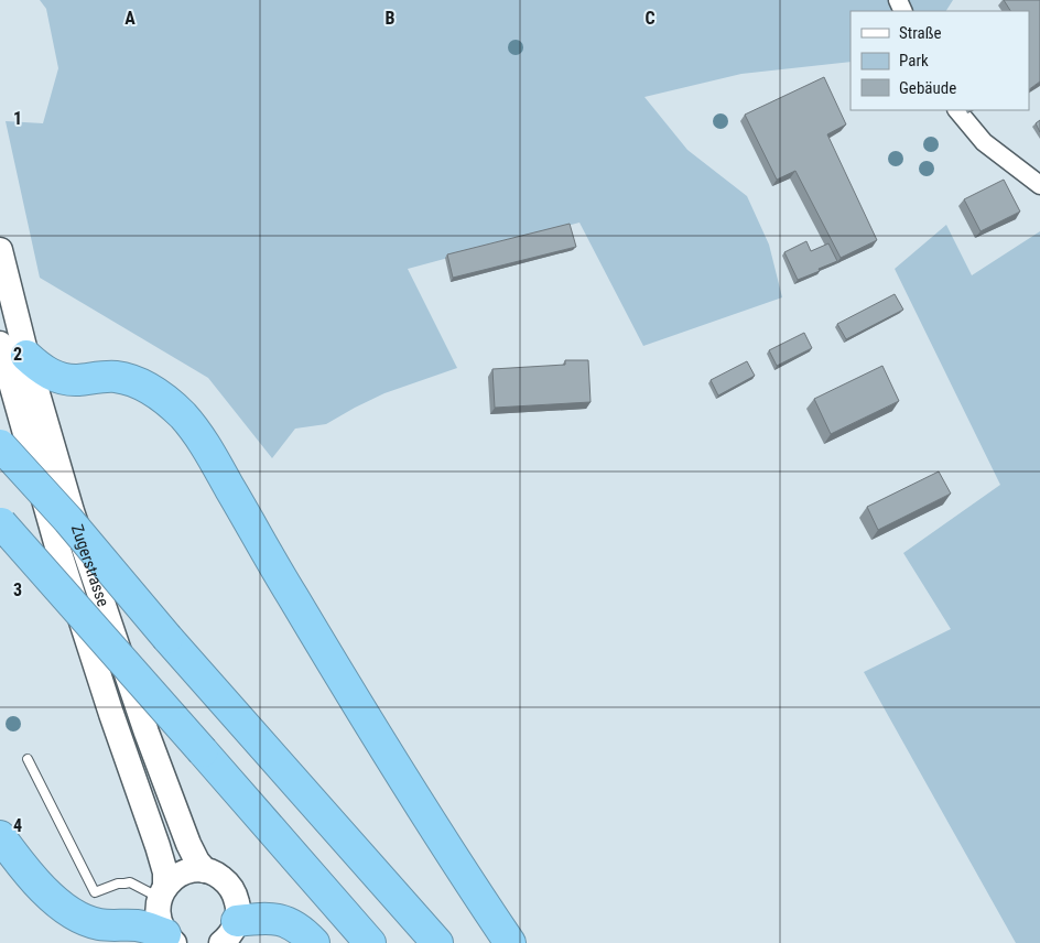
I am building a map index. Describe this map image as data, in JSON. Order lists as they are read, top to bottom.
{
  "streets": {
    "main road": ["Zugerstrasse"]
  },
  "legend": ["Straße", "Park", "Gebäude"],
  "grid": {
    "columns": ["A", "B", "C"],
    "rows": [
      "1",
      "2",
      "3",
      "4"
    ]
  }
}
